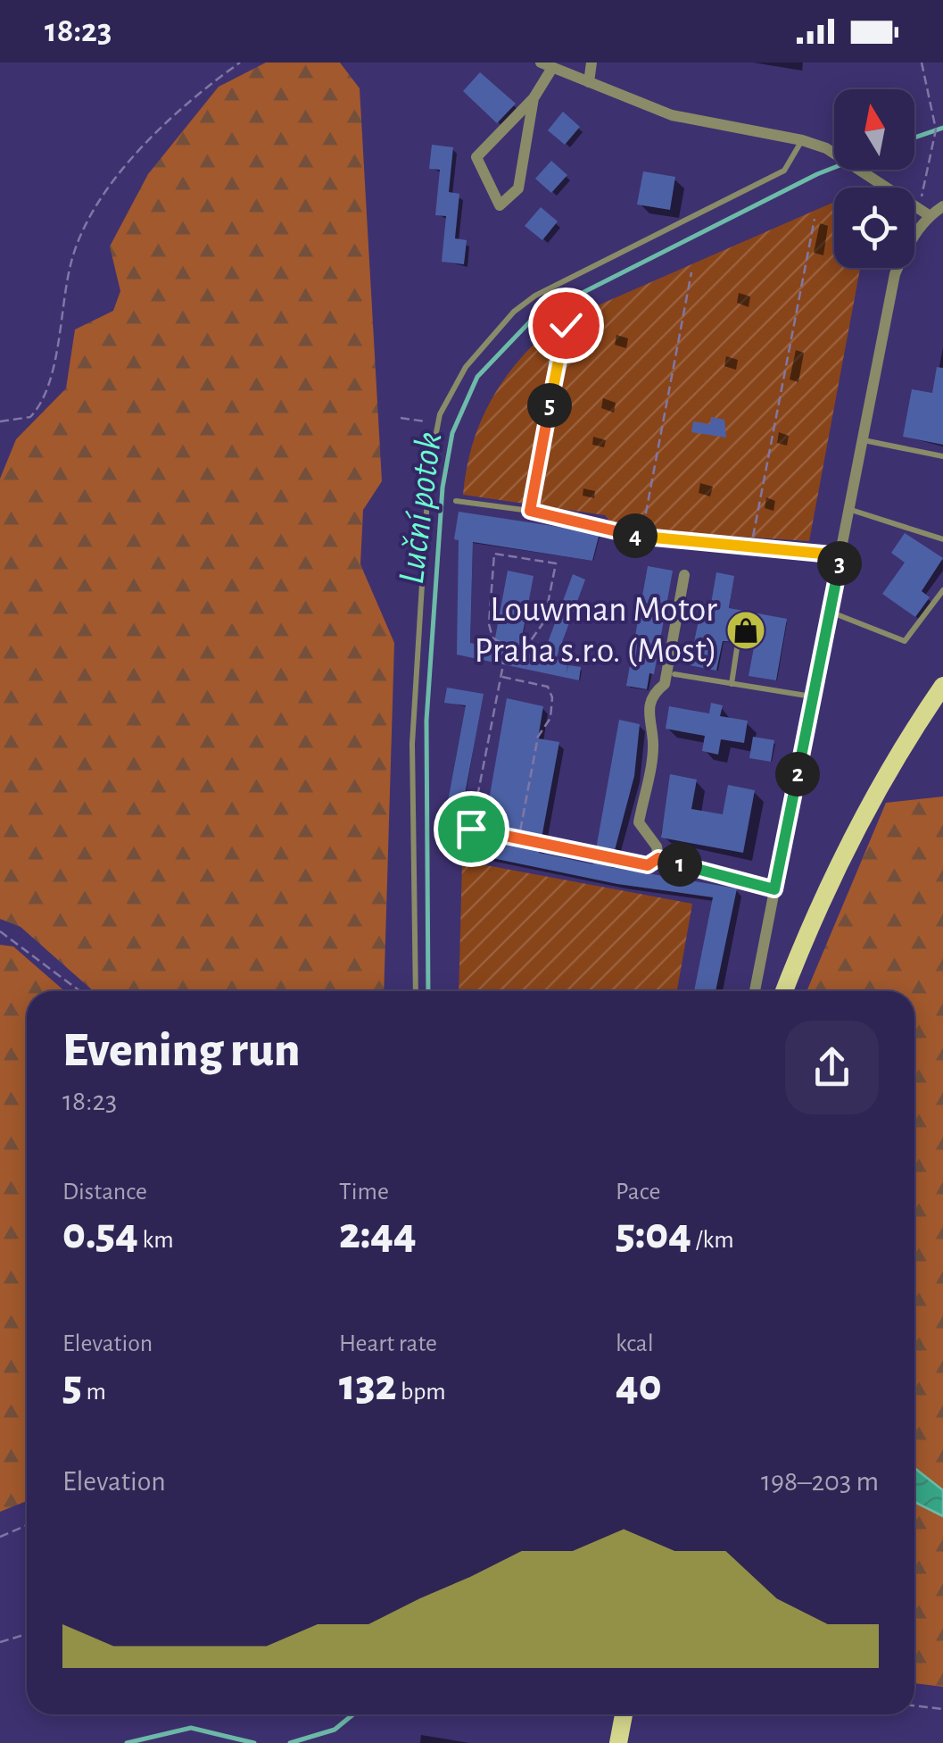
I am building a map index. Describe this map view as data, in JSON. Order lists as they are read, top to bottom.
{
  "water": ["Luční potok"],
  "places": {
    "shop": ["Louwman Motor Praha s.r.o. (Most)"]
  },
  "north": "top",
  "page": {
    "status": "18:23",
    "pins": [
      "5",
      "4",
      "3",
      "2",
      "1"
    ],
    "heading": ["Evening run", "18:23"],
    "stats": [
      ["Distance", "0.54 km"],
      ["Time", "2:44"],
      ["Pace", "5:04 /km"],
      ["Elevation", "5 m"],
      ["Heart rate", "132 bpm"],
      ["kcal", "40"]
    ],
    "chart": ["Elevation", "198–203 m"]
  }
}
